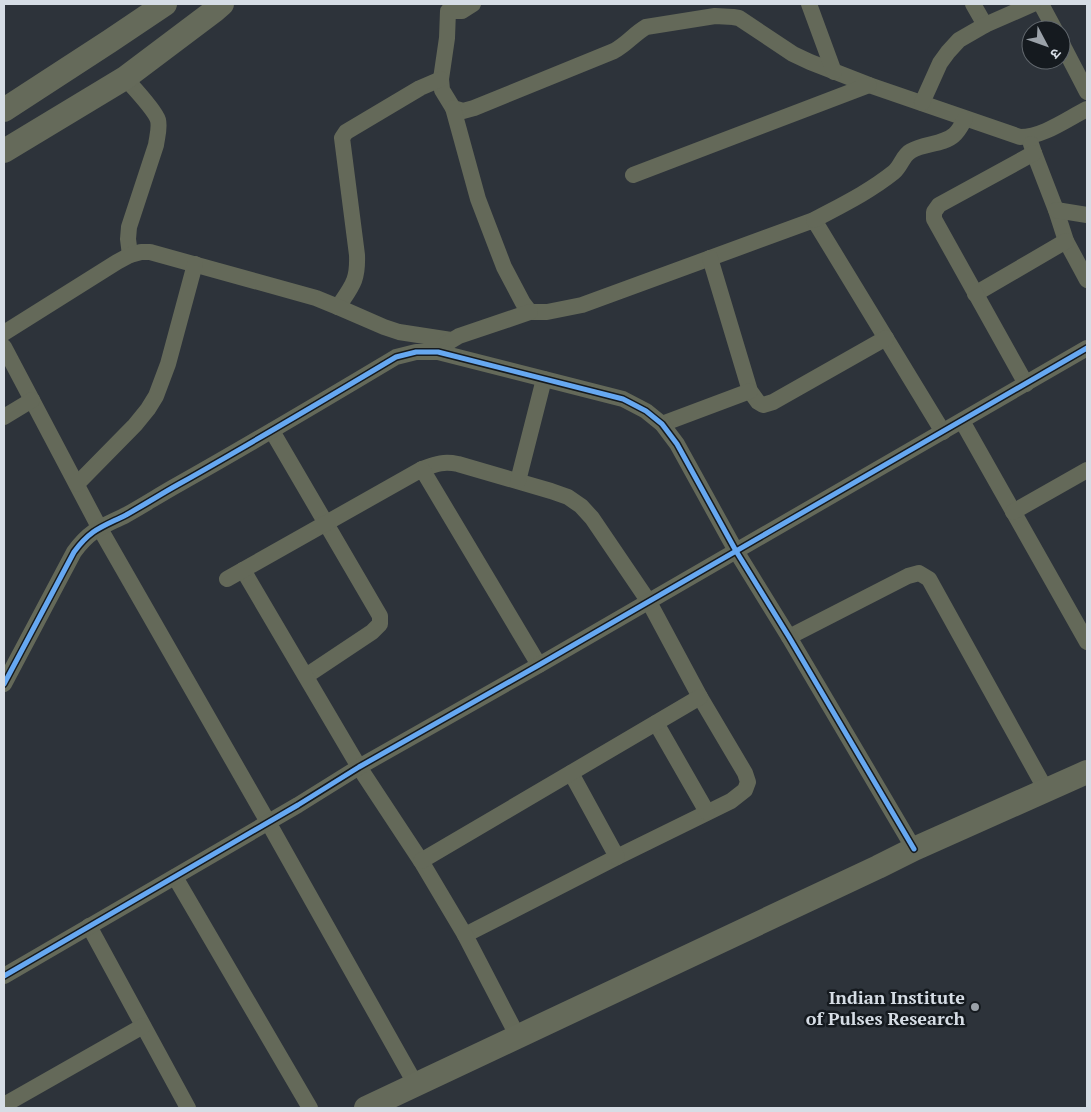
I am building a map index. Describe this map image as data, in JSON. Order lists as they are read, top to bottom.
{
  "places": ["Indian Institute of Pulses Research"],
  "north": "bottom right"
}
